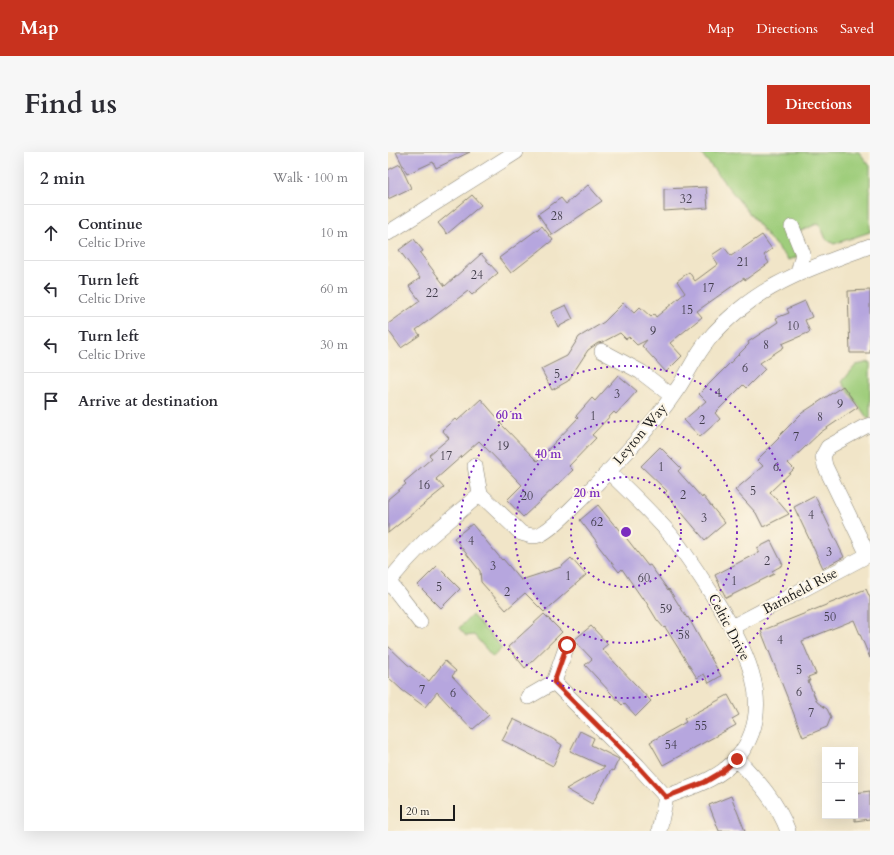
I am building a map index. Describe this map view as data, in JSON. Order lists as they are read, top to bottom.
{
  "streets": {
    "street": ["Leyton Way", "Barnfield Rise", "Celtic Drive"]
  },
  "crossings": [
    ["Leyton Way", "Celtic Drive"],
    ["Barnfield Rise", "Celtic Drive"]
  ],
  "house_numbers": [
    "32",
    "28",
    "21",
    "24",
    "17",
    "22",
    "15",
    "10",
    "9",
    "8",
    "6",
    "5",
    "4",
    "3",
    "9",
    "1",
    "8",
    "2",
    "7",
    "19",
    "17",
    "1",
    "6",
    "16",
    "5",
    "2",
    "20",
    "4",
    "3",
    "62",
    "4",
    "3",
    "2",
    "3",
    "1",
    "60",
    "1",
    "5",
    "2",
    "59",
    "50",
    "58",
    "4",
    "5",
    "7",
    "6",
    "6",
    "7",
    "55",
    "54"
  ],
  "scale_bar": "20 m",
  "page": {
    "header": "Map",
    "nav": ["Map", "Directions", "Saved"],
    "title": "Find us",
    "buttons": "Directions",
    "heading": ["2 min", "Walk · 100 m"],
    "list": [
      ["Continue", "Celtic Drive", "10 m"],
      ["Turn left", "Celtic Drive", "60 m"],
      ["Turn left", "Celtic Drive", "30 m"],
      "Arrive at destination"
    ],
    "map_buttons": ["+", "−"],
    "scale": "20 m"
  },
  "rings": ["60 m", "40 m", "20 m"]
}
